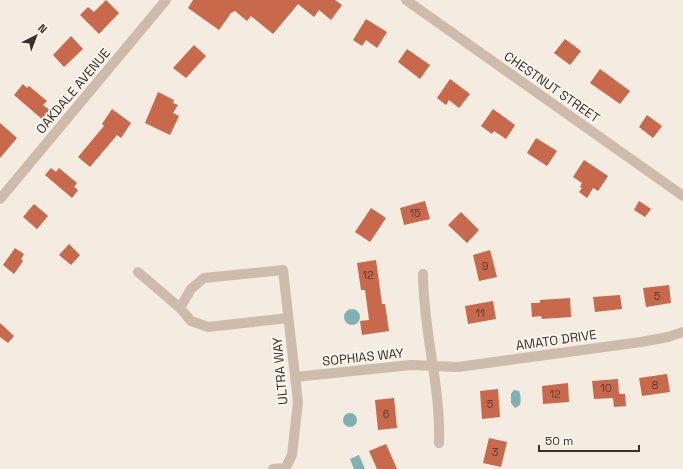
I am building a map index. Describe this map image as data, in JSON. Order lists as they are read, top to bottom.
{
  "streets": {
    "street": [
      "CHESTNUT STREET",
      "OAKDALE AVENUE",
      "AMATO DRIVE",
      "SOPHIAS WAY",
      "ULTRA WAY"
    ]
  },
  "crossings": [
    ["AMATO DRIVE", "SOPHIAS WAY"],
    ["SOPHIAS WAY", "ULTRA WAY"]
  ],
  "house_numbers": [
    "15",
    "9",
    "12",
    "5",
    "11",
    "8",
    "10",
    "12",
    "5",
    "6",
    "3"
  ],
  "scale_bar": "50 m",
  "north": "top right"
}
